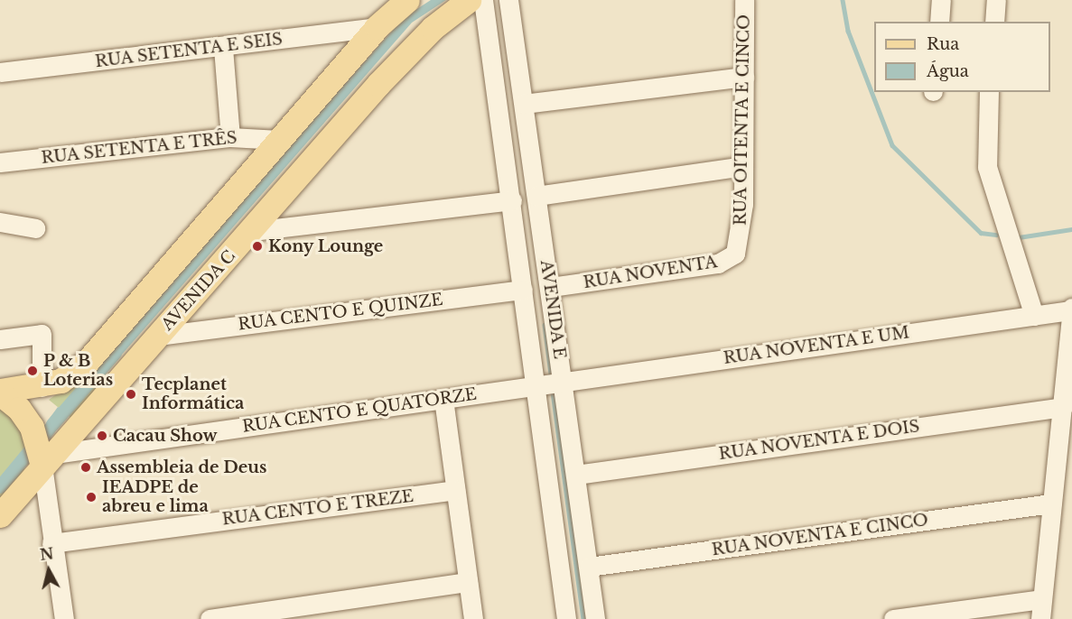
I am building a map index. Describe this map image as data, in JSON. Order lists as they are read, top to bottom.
{
  "streets": {
    "main road": ["AVENIDA C"],
    "street": [
      "RUA SETENTA E SEIS",
      "RUA OITENTA E CINCO",
      "RUA SETENTA E TRÊS",
      "RUA NOVENTA",
      "AVENIDA E",
      "RUA CENTO E QUINZE",
      "RUA NOVENTA E UM",
      "RUA CENTO E QUATORZE",
      "RUA NOVENTA E DOIS",
      "RUA CENTO E TREZE",
      "RUA NOVENTA E CINCO"
    ]
  },
  "crossings": [
    ["RUA OITENTA E CINCO", "RUA NOVENTA"],
    ["RUA NOVENTA", "AVENIDA E"],
    ["AVENIDA C", "RUA CENTO E QUINZE"],
    ["AVENIDA C", "RUA CENTO E QUATORZE"],
    ["AVENIDA E", "RUA CENTO E QUINZE"],
    ["AVENIDA E", "RUA NOVENTA E UM"],
    ["AVENIDA E", "RUA CENTO E QUATORZE"],
    ["AVENIDA E", "RUA NOVENTA E DOIS"],
    ["AVENIDA E", "RUA NOVENTA E CINCO"],
    ["RUA NOVENTA E UM", "RUA CENTO E QUATORZE"]
  ],
  "places": [
    "Kony Lounge",
    "P & B Loterias",
    "Tecplanet Informática",
    "Cacau Show",
    "Assembleia de Deus",
    "IEADPE de abreu e lima"
  ],
  "legend": ["Rua", "Água"],
  "north": "top"
}
